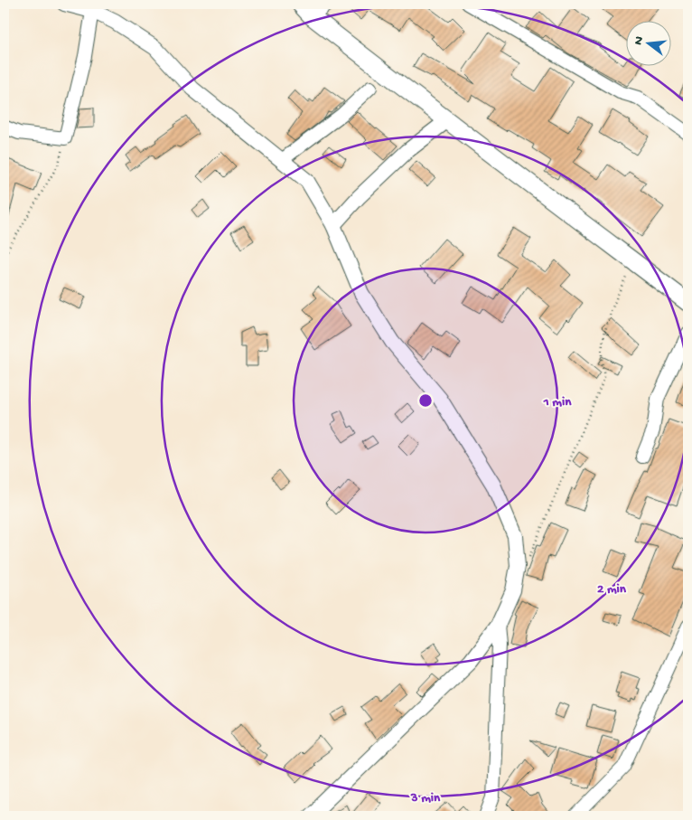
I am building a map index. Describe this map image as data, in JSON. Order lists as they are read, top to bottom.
{
  "north": "left",
  "rings": ["1 min", "2 min", "3 min"]
}
